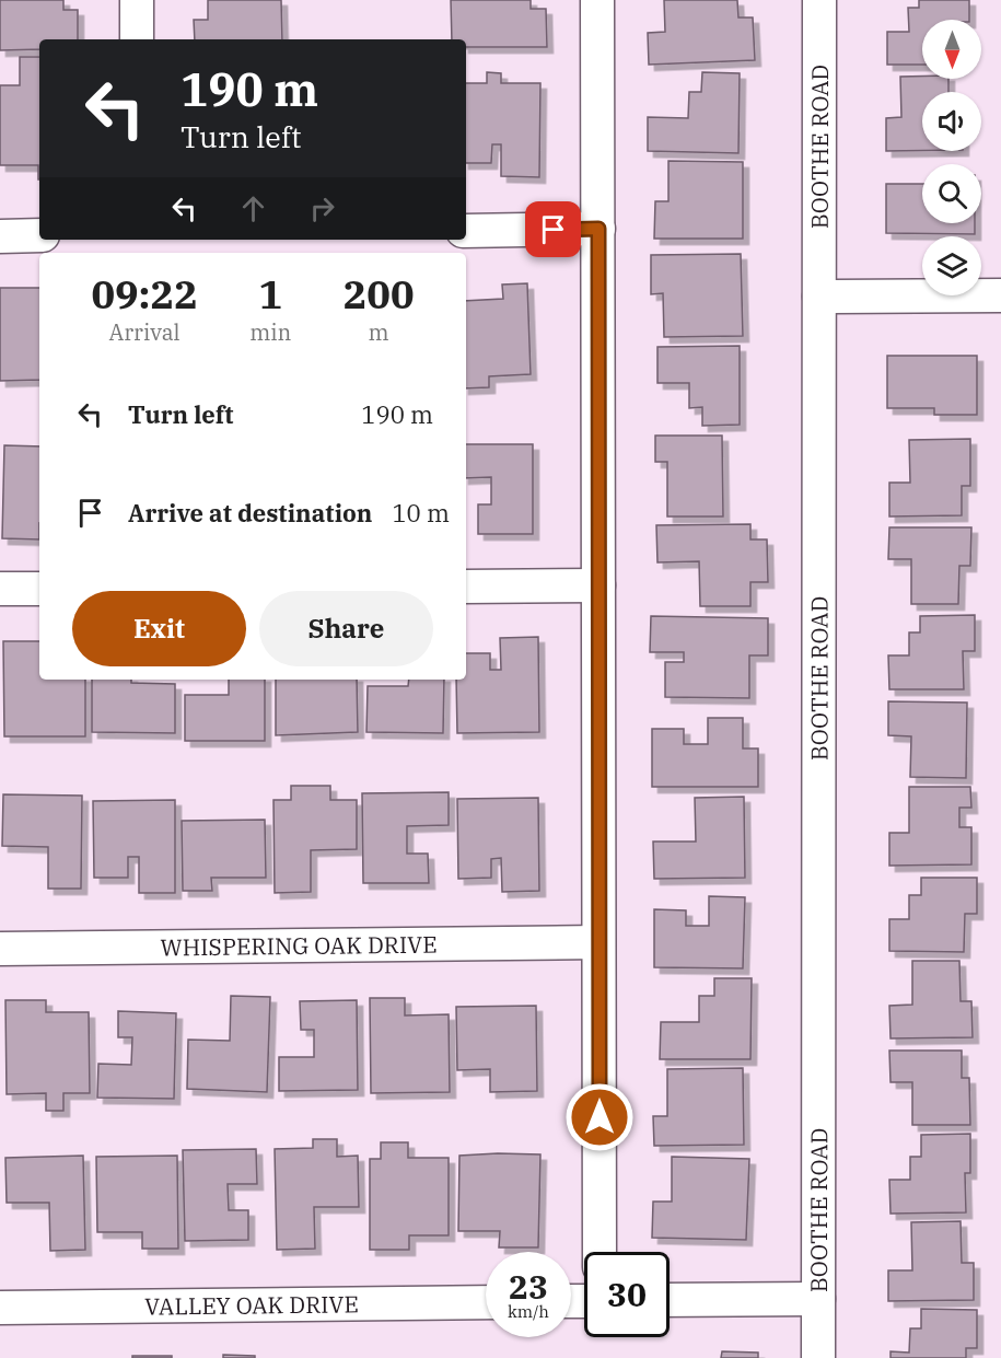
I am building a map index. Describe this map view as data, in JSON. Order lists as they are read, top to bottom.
{
  "streets": {
    "street": ["BOOTHE ROAD", "WHISPERING OAK DRIVE", "VALLEY OAK DRIVE"]
  },
  "north": "bottom",
  "page": {
    "turn": ["190 m", "Turn left"],
    "eta": [
      "09:22",
      "Arrival",
      "1",
      "min",
      "200",
      "m"
    ],
    "list": [
      {
        "name": "Turn left",
        "value": "190 m"
      },
      {
        "name": "Arrive at destination",
        "value": "10 m"
      }
    ],
    "buttons": ["Exit", "Share"],
    "speed": "23 km/h",
    "limit": "30"
  }
}
